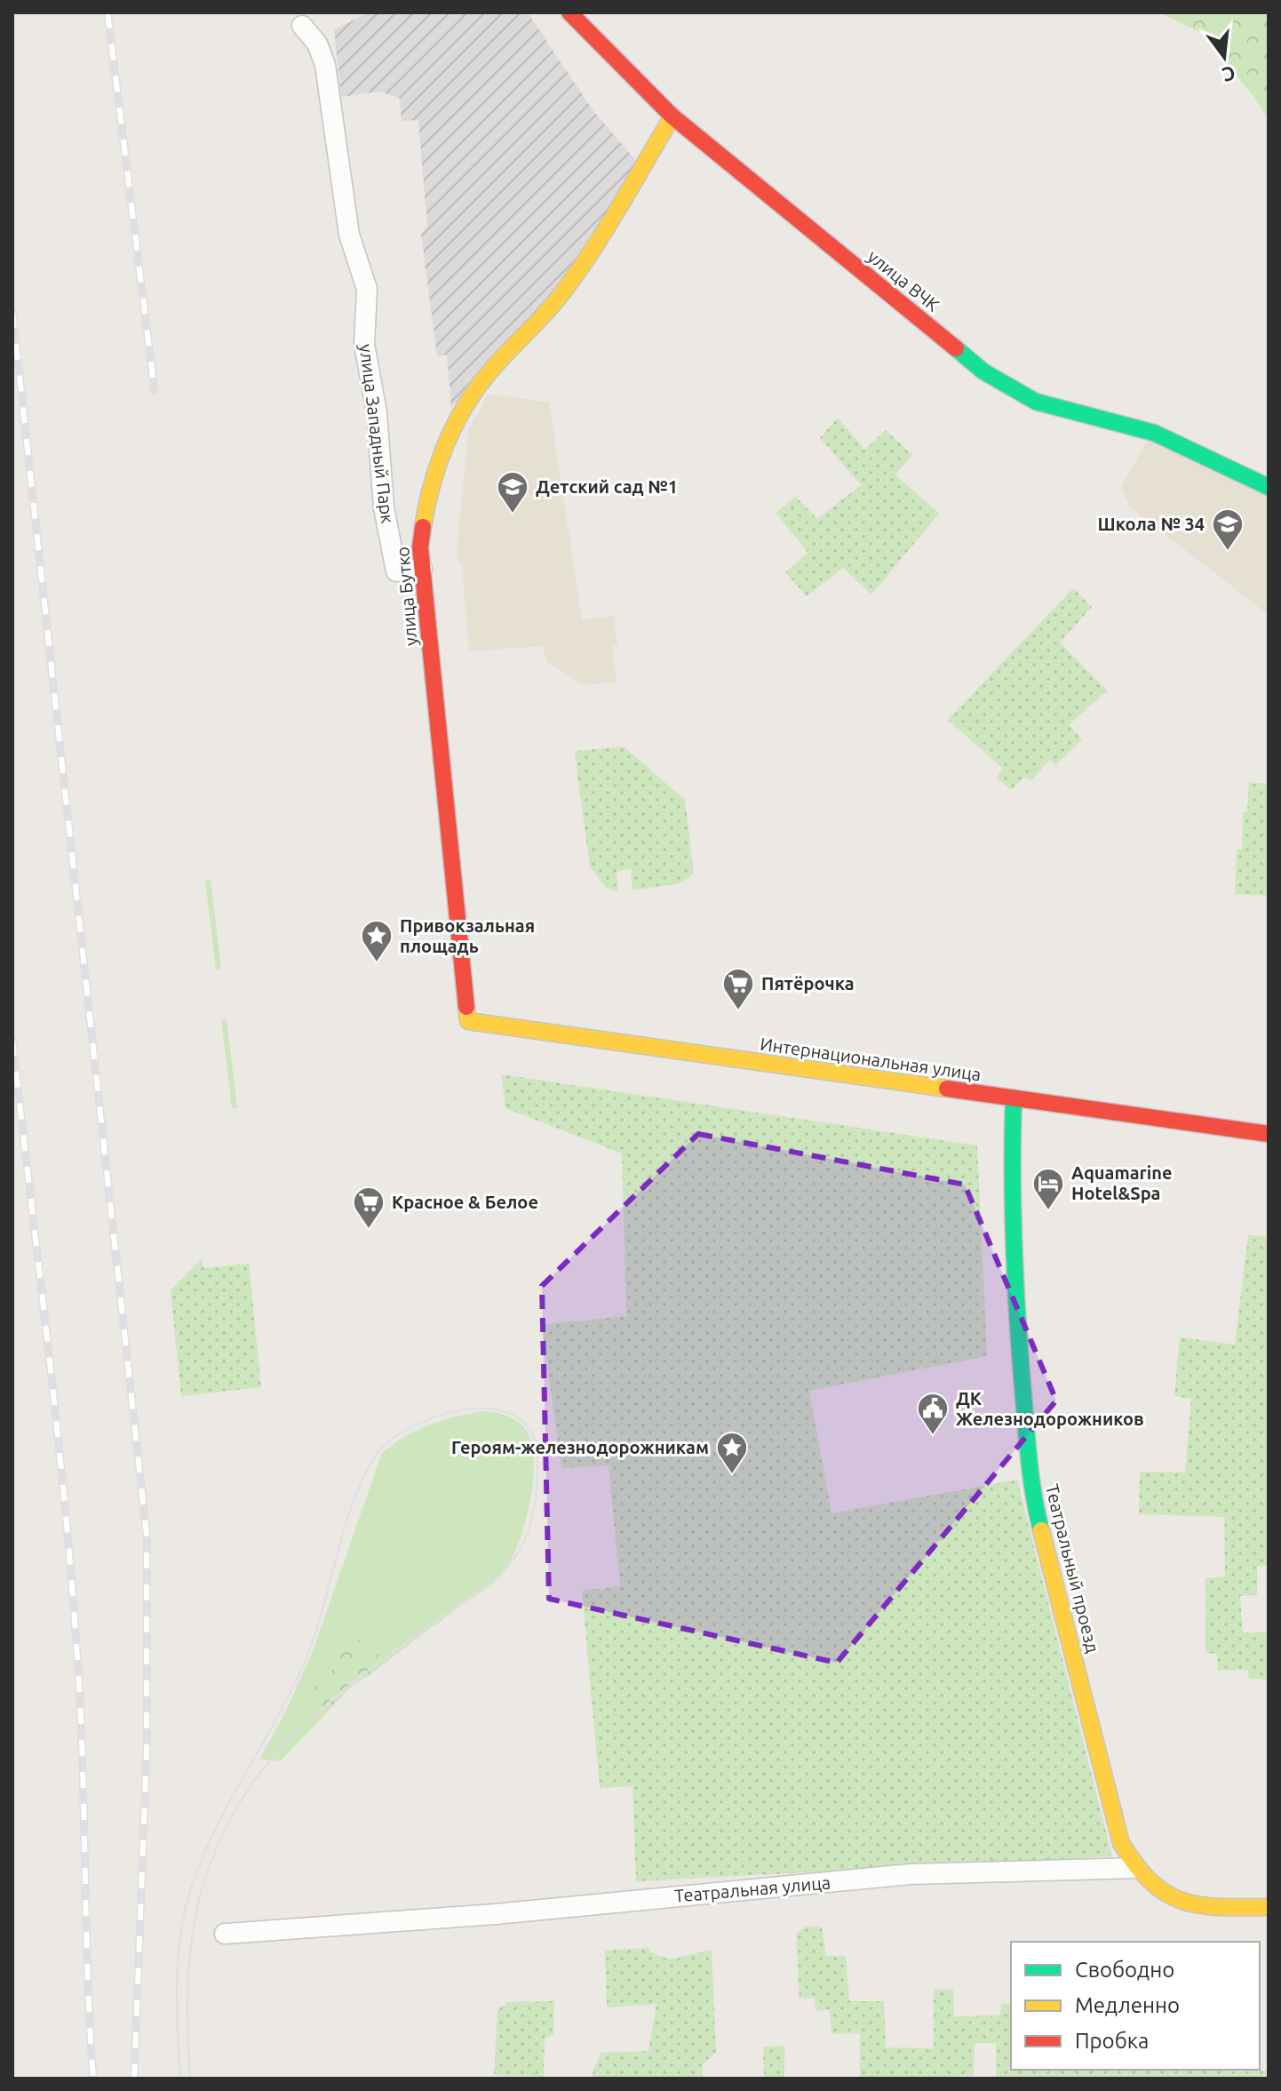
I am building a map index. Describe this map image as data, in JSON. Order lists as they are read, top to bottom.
{
  "streets": {
    "main road": [
      "улица ВЧК",
      "улица Бутко",
      "Интернациональная улица",
      "Театральный проезд"
    ],
    "street": ["улица Западный Парк", "Театральная улица"]
  },
  "crossings": [
    ["улица ВЧК", "улица Бутко"],
    ["улица Западный Парк", "улица Бутко"],
    ["улица Бутко", "Интернациональная улица"],
    ["Интернациональная улица", "Театральный проезд"],
    ["Театральный проезд", "Театральная улица"]
  ],
  "places": {
    "school or university": ["Детский сад №1", "Школа № 34"],
    "place": ["Привокзальная площадь", "Героям-железнодорожникам"],
    "supermarket": ["Пятёрочка", "Красное & Белое"],
    "hotel": ["Aquamarine Hotel&Spa"],
    "public building": ["ДК Железнодорожников"]
  },
  "legend": ["Свободно", "Медленно", "Пробка"],
  "north": "bottom"
}
